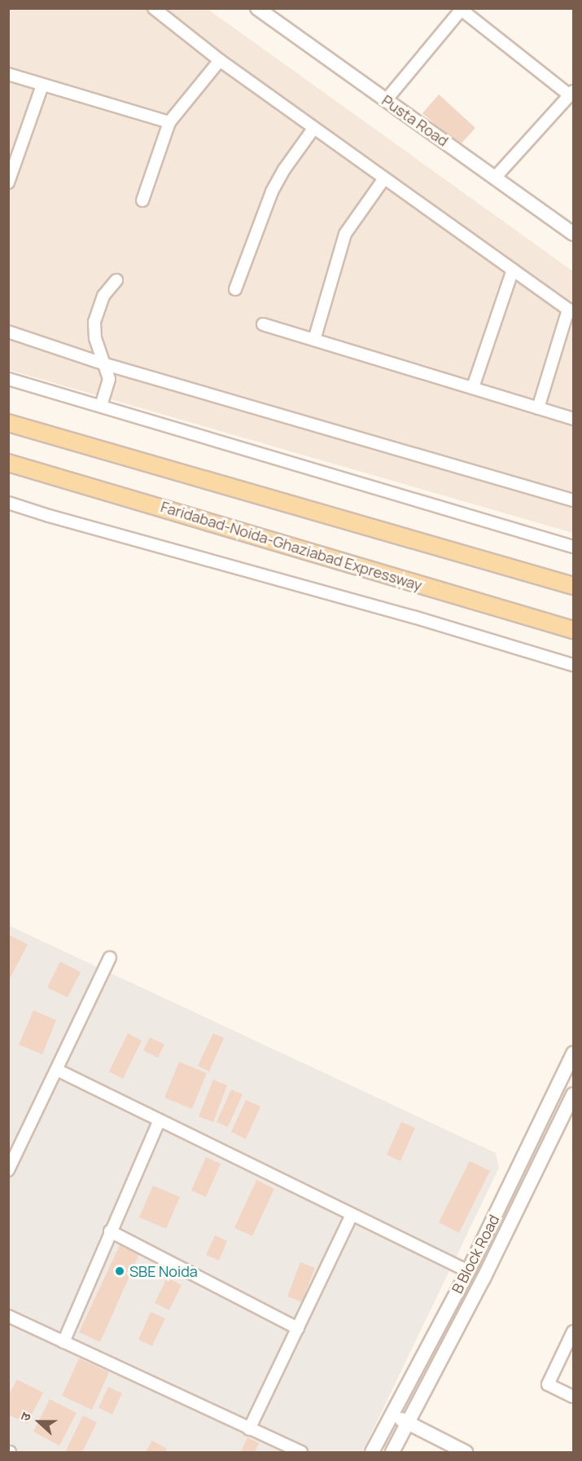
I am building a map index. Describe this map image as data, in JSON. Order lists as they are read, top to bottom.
{
  "streets": {
    "main road": ["Faridabad-Noida-Ghaziabad Expressway"],
    "street": ["Pusta Road", "B Block Road"]
  },
  "places": ["SBE Noida"],
  "north": "left"
}
